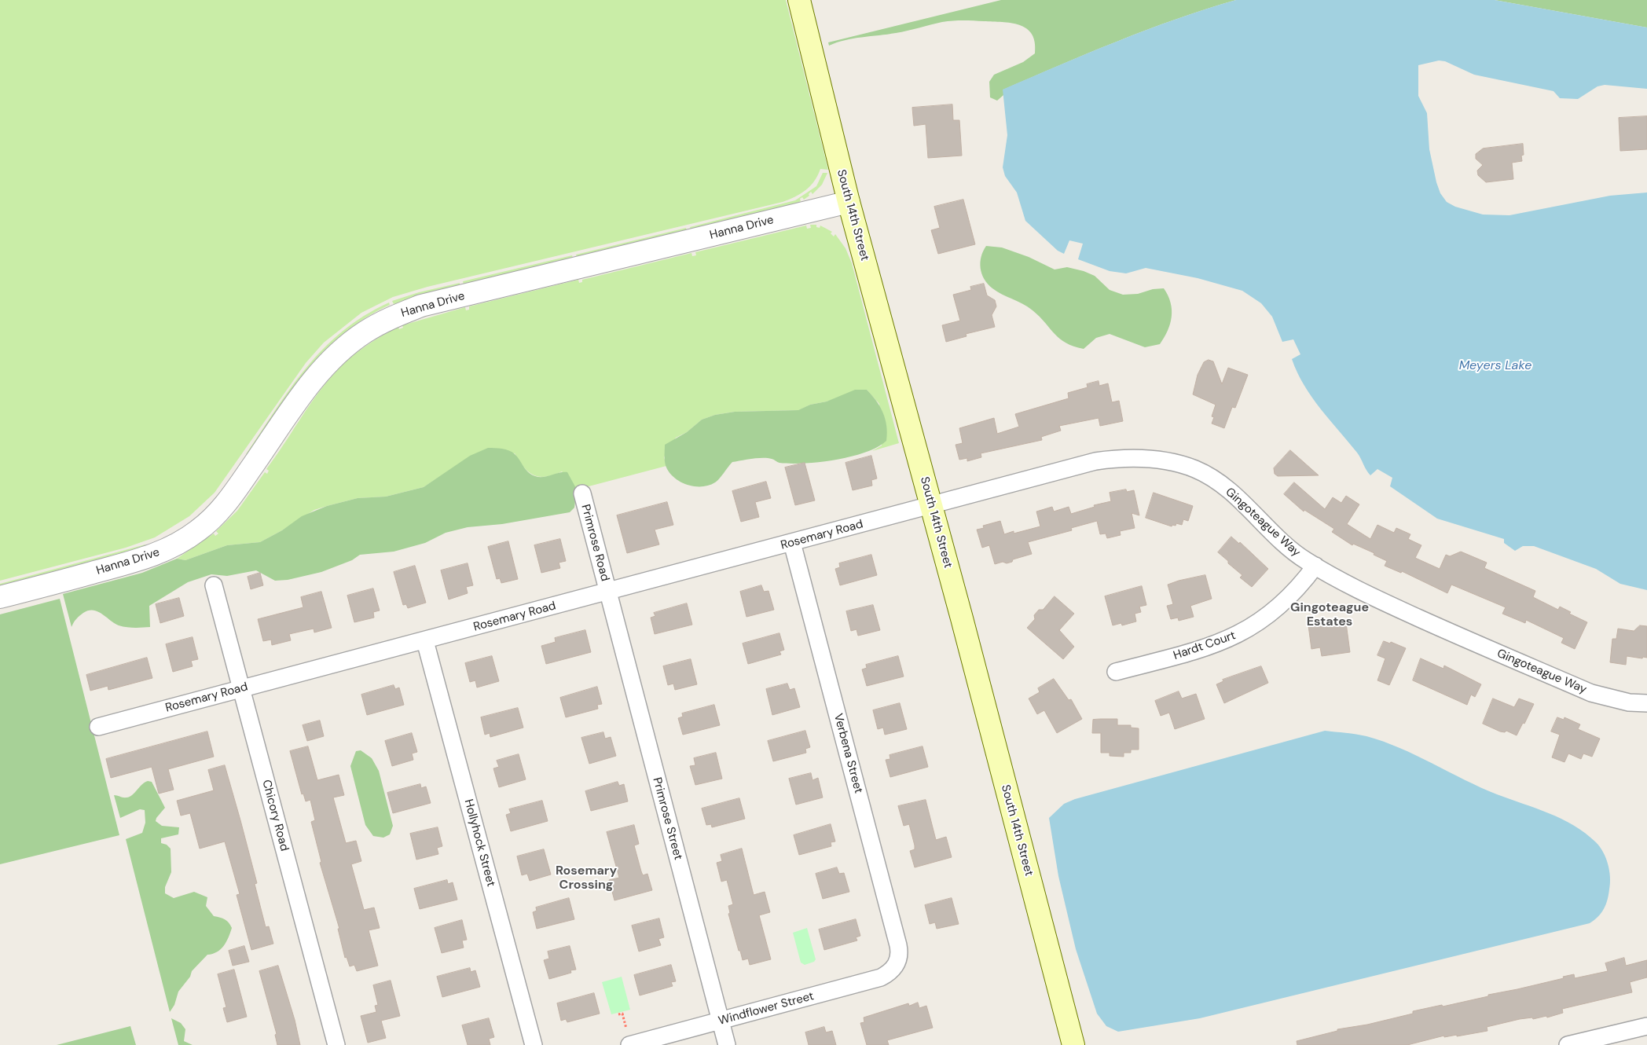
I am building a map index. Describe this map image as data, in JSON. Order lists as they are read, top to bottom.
{
  "streets": {
    "main road": ["South 14th Street"],
    "street": [
      "Hanna Drive",
      "Gingoteague Way",
      "Rosemary Road",
      "Primrose Road",
      "Hardt Court",
      "Verbena Street",
      "Chicory Road",
      "Primrose Street",
      "Hollyhock Street",
      "Windflower Street"
    ]
  },
  "crossings": [
    ["South 14th Street", "Hanna Drive"],
    ["South 14th Street", "Gingoteague Way"],
    ["South 14th Street", "Rosemary Road"],
    ["Gingoteague Way", "Rosemary Road"],
    ["Gingoteague Way", "Hardt Court"],
    ["Rosemary Road", "Primrose Road"],
    ["Rosemary Road", "Verbena Street"],
    ["Rosemary Road", "Chicory Road"],
    ["Rosemary Road", "Primrose Street"],
    ["Rosemary Road", "Hollyhock Street"],
    ["Primrose Road", "Primrose Street"],
    ["Verbena Street", "Windflower Street"],
    ["Primrose Street", "Windflower Street"]
  ],
  "districts": ["Gingoteague Estates", "Rosemary Crossing"],
  "water": ["Meyers Lake"]
}
